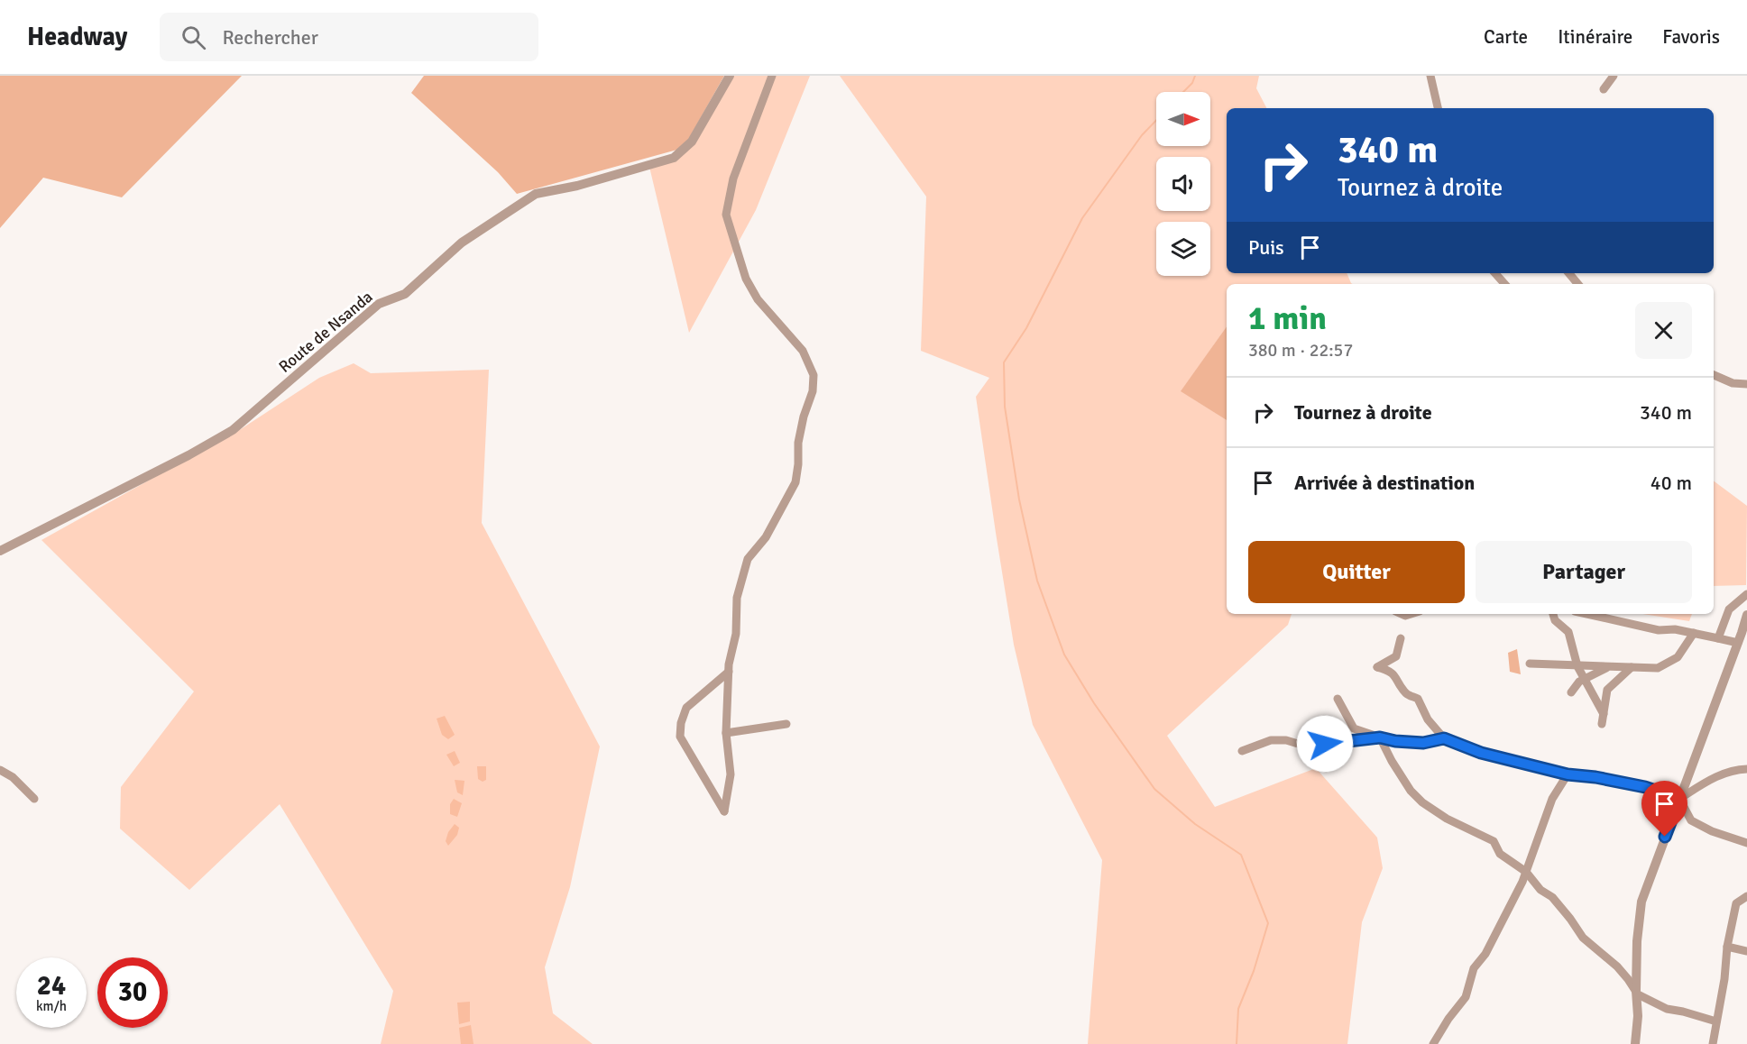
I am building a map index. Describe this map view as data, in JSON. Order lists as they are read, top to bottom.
{
  "streets": {
    "street": ["Route de Nsanda"]
  },
  "north": "right",
  "page": {
    "header": "Headway",
    "search": "Rechercher",
    "nav": ["Carte", "Itinéraire", "Favoris"],
    "turn": ["340 m", "Tournez à droite"],
    "then": "Puis",
    "heading": ["1 min", "380 m · 22:57"],
    "list": [
      {
        "name": "Tournez à droite",
        "value": "340 m"
      },
      {
        "name": "Arrivée à destination",
        "value": "40 m"
      }
    ],
    "buttons": ["Quitter", "Partager"],
    "speed": "24 km/h",
    "limit": "30"
  }
}
